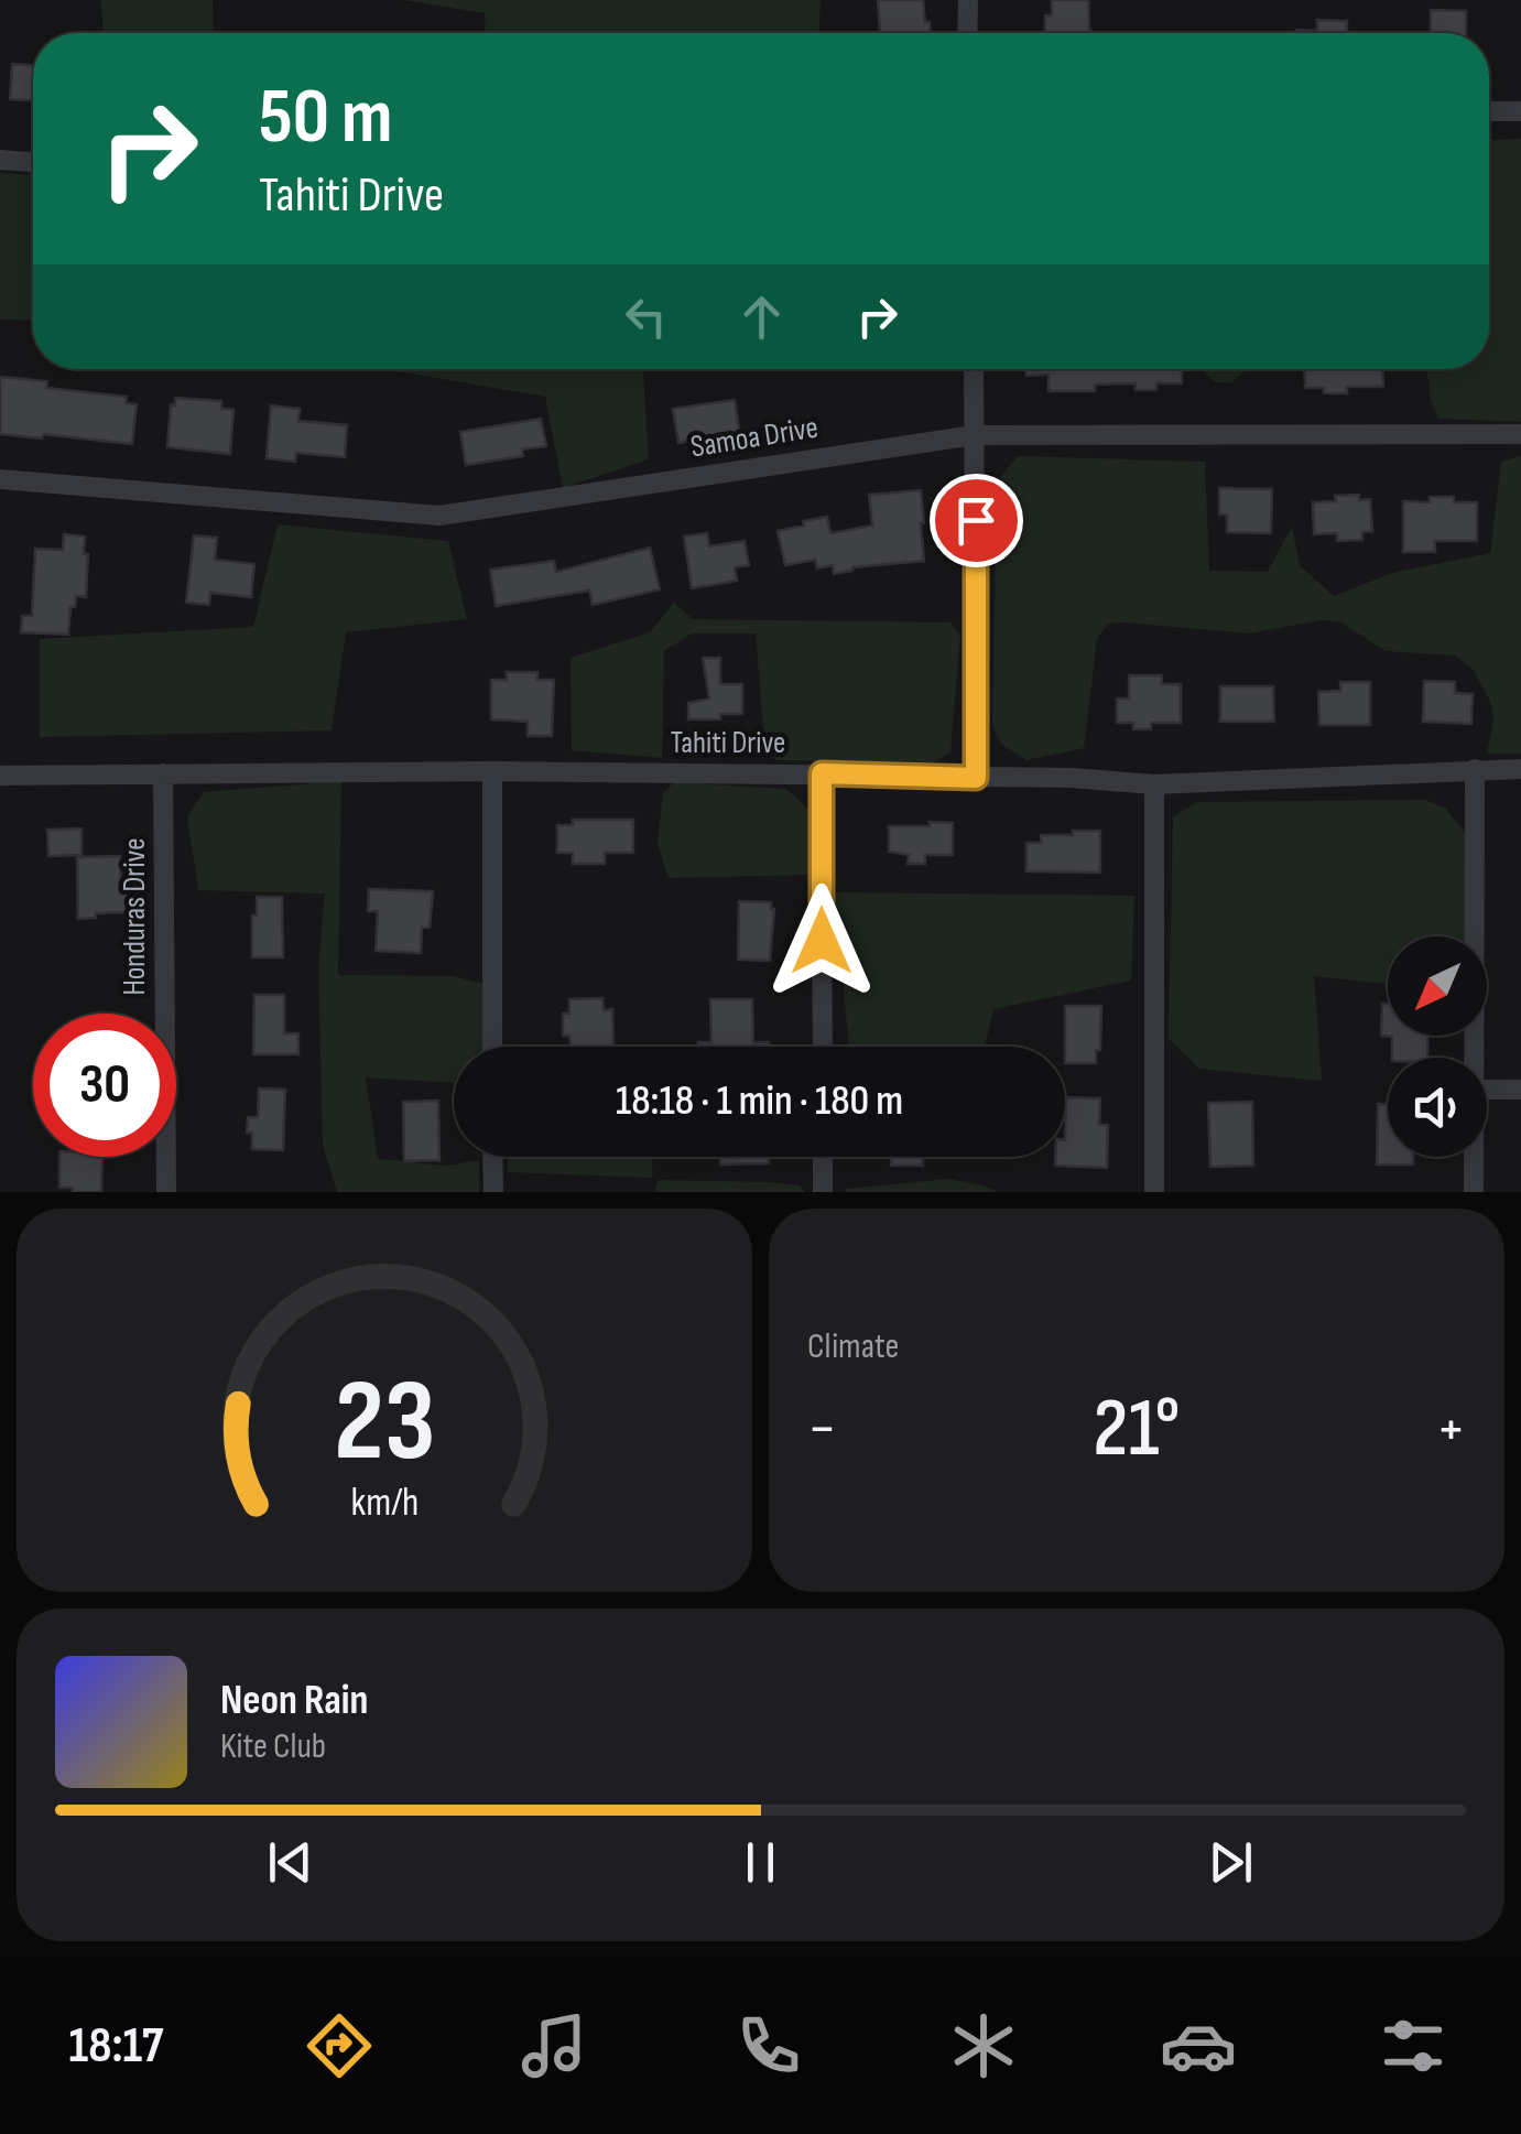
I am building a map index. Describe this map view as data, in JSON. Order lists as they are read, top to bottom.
{
  "streets": {
    "street": ["Samoa Drive", "Tahiti Drive", "Honduras Drive"]
  },
  "crossings": [
    ["Tahiti Drive", "Honduras Drive"]
  ],
  "north": "bottom left",
  "page": {
    "turn": ["50 m", "Tahiti Drive"],
    "limit": "30",
    "trip": "18:18 · 1 min · 180 m",
    "tile": "Climate",
    "heat": ["−", "21°", "+"],
    "song": ["Neon Rain", "Kite Club"],
    "tabs": "18:17",
    "gauge": ["23", "km/h"]
  }
}
